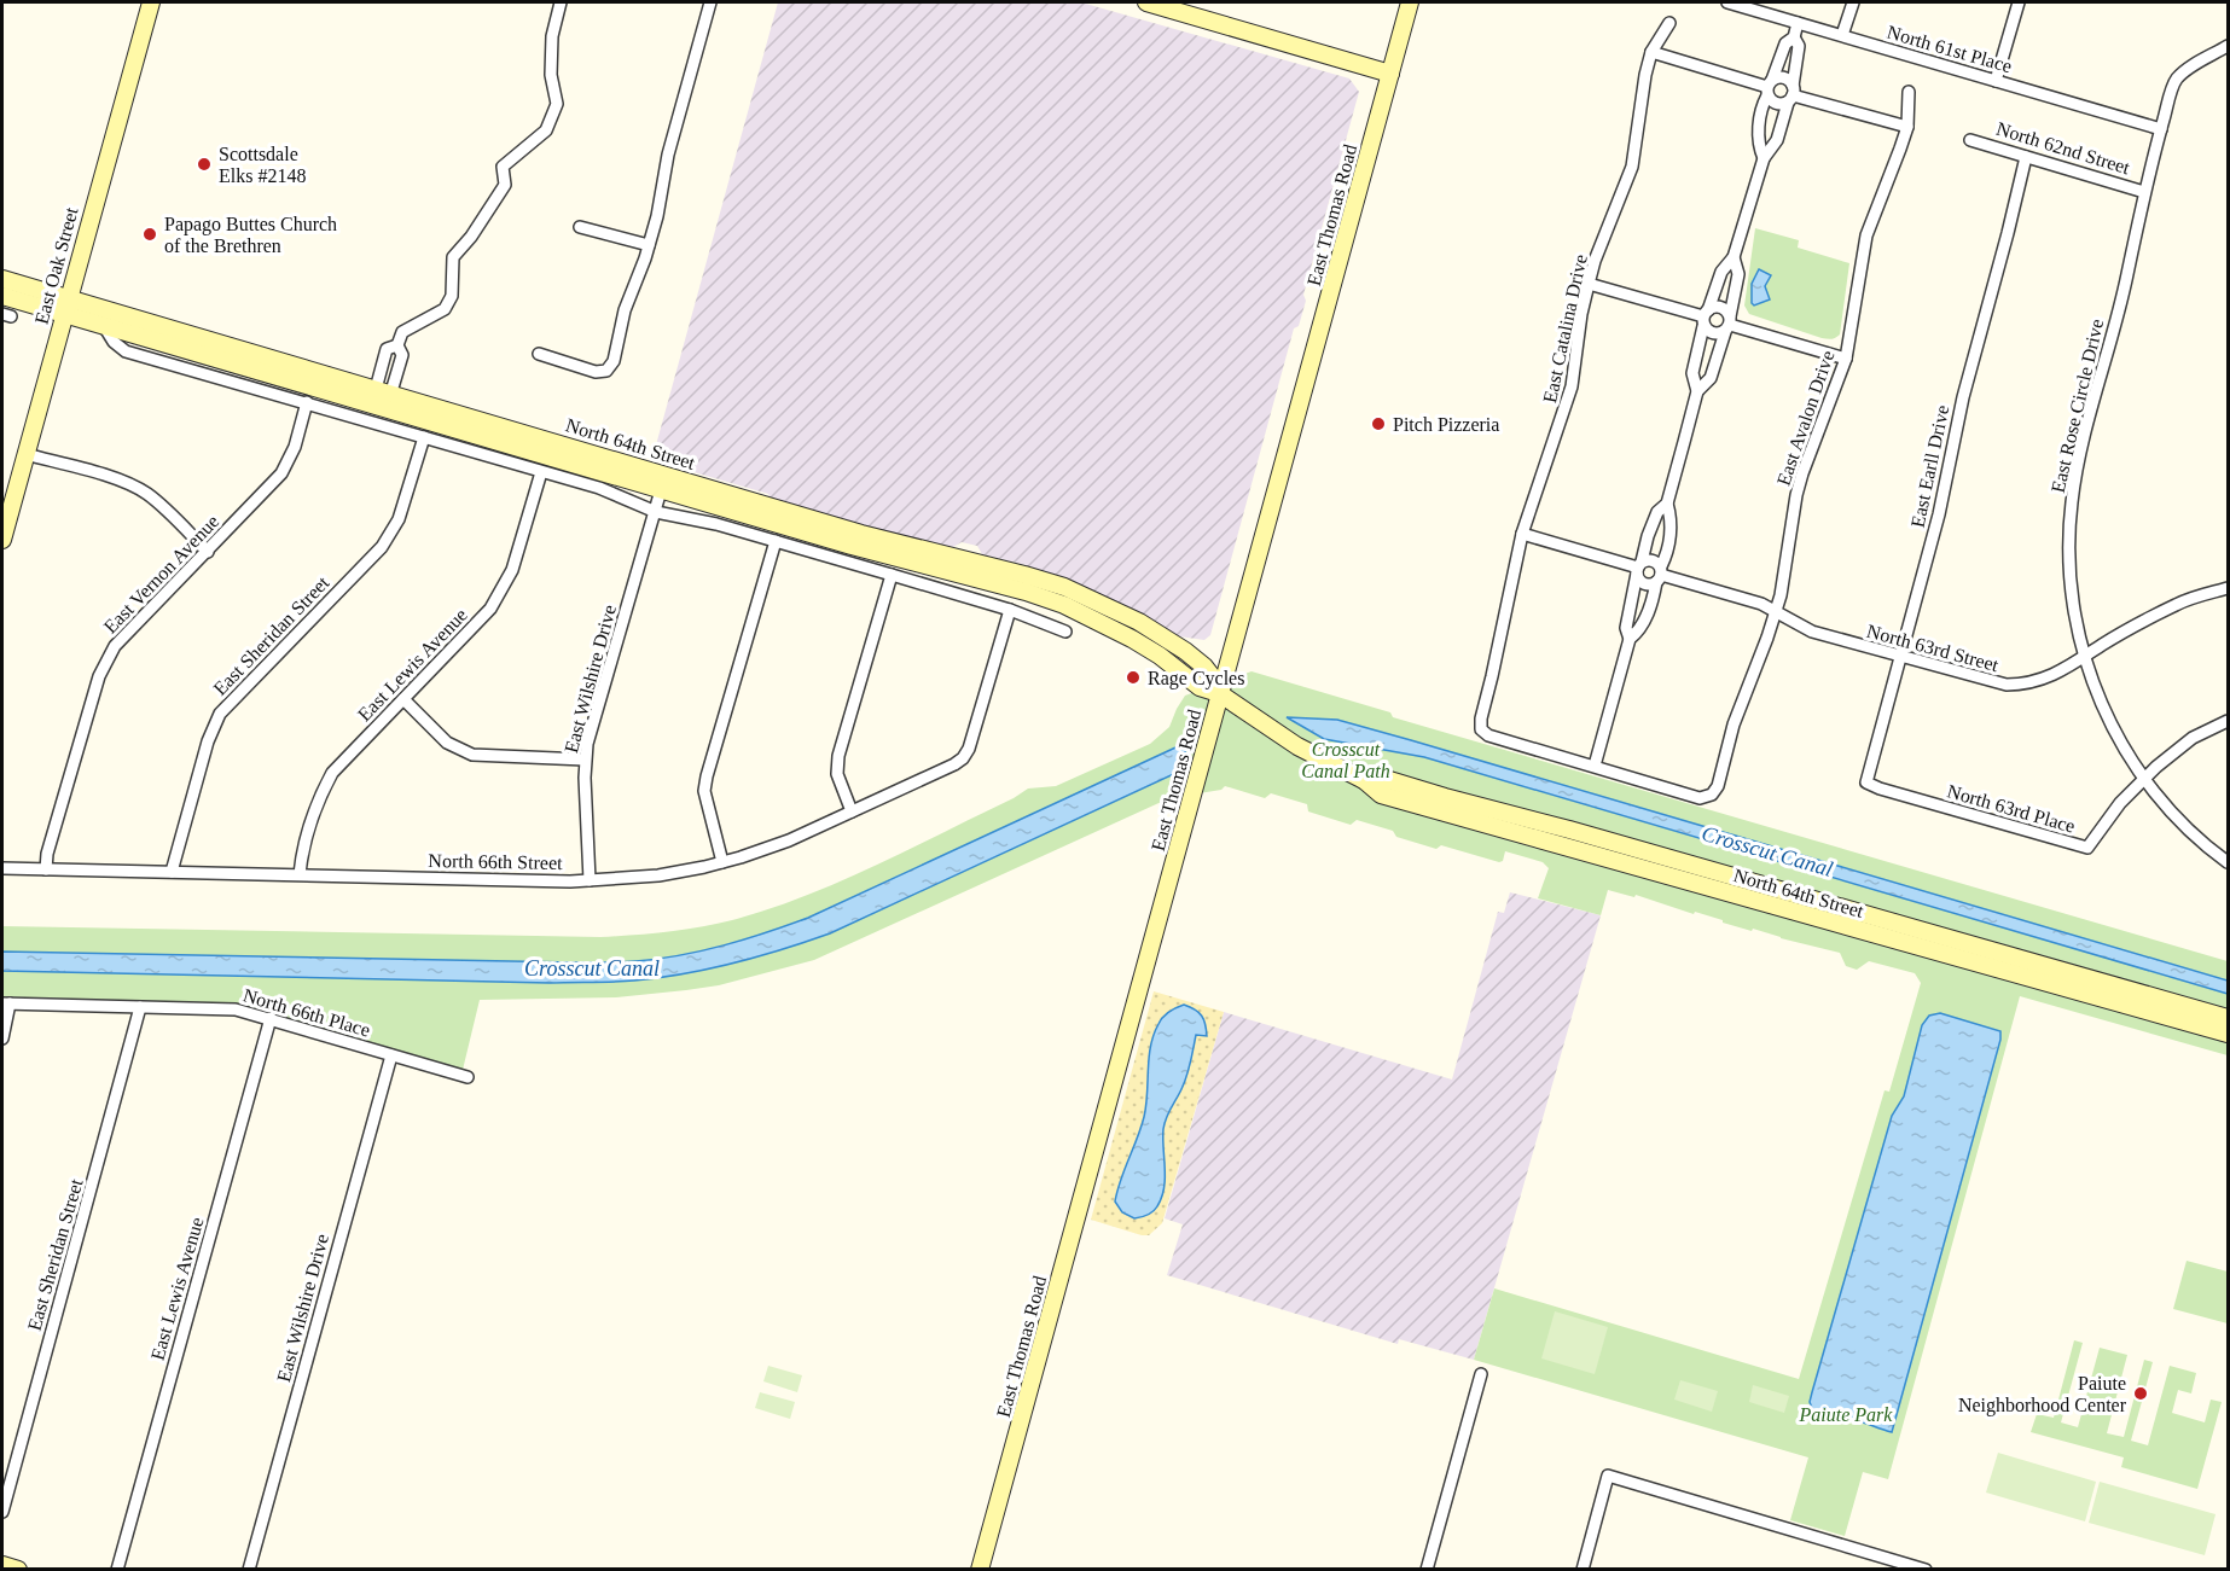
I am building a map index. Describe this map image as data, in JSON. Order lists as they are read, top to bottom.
{
  "streets": {
    "main road": ["East Thomas Road", "East Oak Street", "North 64th Street"],
    "street": [
      "North 61st Place",
      "North 62nd Street",
      "East Catalina Drive",
      "East Rose Circle Drive",
      "East Avalon Drive",
      "East Earll Drive",
      "East Vernon Avenue",
      "East Sheridan Street",
      "North 63rd Street",
      "East Lewis Avenue",
      "East Wilshire Drive",
      "North 63rd Place",
      "North 66th Street",
      "North 66th Place"
    ]
  },
  "crossings": [
    ["North 61st Place", "East Rose Circle Drive"],
    ["North 62nd Street", "East Rose Circle Drive"],
    ["North 62nd Street", "East Earll Drive"],
    ["East Thomas Road", "North 64th Street"],
    ["East Oak Street", "North 64th Street"],
    ["East Catalina Drive", "East Avalon Drive"],
    ["East Rose Circle Drive", "North 63rd Street"],
    ["East Rose Circle Drive", "North 63rd Place"],
    ["East Avalon Drive", "North 63rd Street"],
    ["North 64th Street", "East Wilshire Drive"],
    ["East Earll Drive", "North 63rd Street"],
    ["East Earll Drive", "North 63rd Place"],
    ["East Vernon Avenue", "North 66th Street"],
    ["East Sheridan Street", "North 66th Street"],
    ["East Sheridan Street", "North 66th Place"],
    ["East Lewis Avenue", "North 66th Street"],
    ["East Lewis Avenue", "North 66th Place"],
    ["East Wilshire Drive", "North 66th Street"],
    ["East Wilshire Drive", "North 66th Place"]
  ],
  "water": ["Crosscut Canal"],
  "parks": ["Crosscut Canal Path", "Paiute Park"],
  "places": [
    "Scottsdale Elks #2148",
    "Papago Buttes Church of the Brethren",
    "Pitch Pizzeria",
    "Rage Cycles",
    "Paiute Neighborhood Center"
  ]
}
